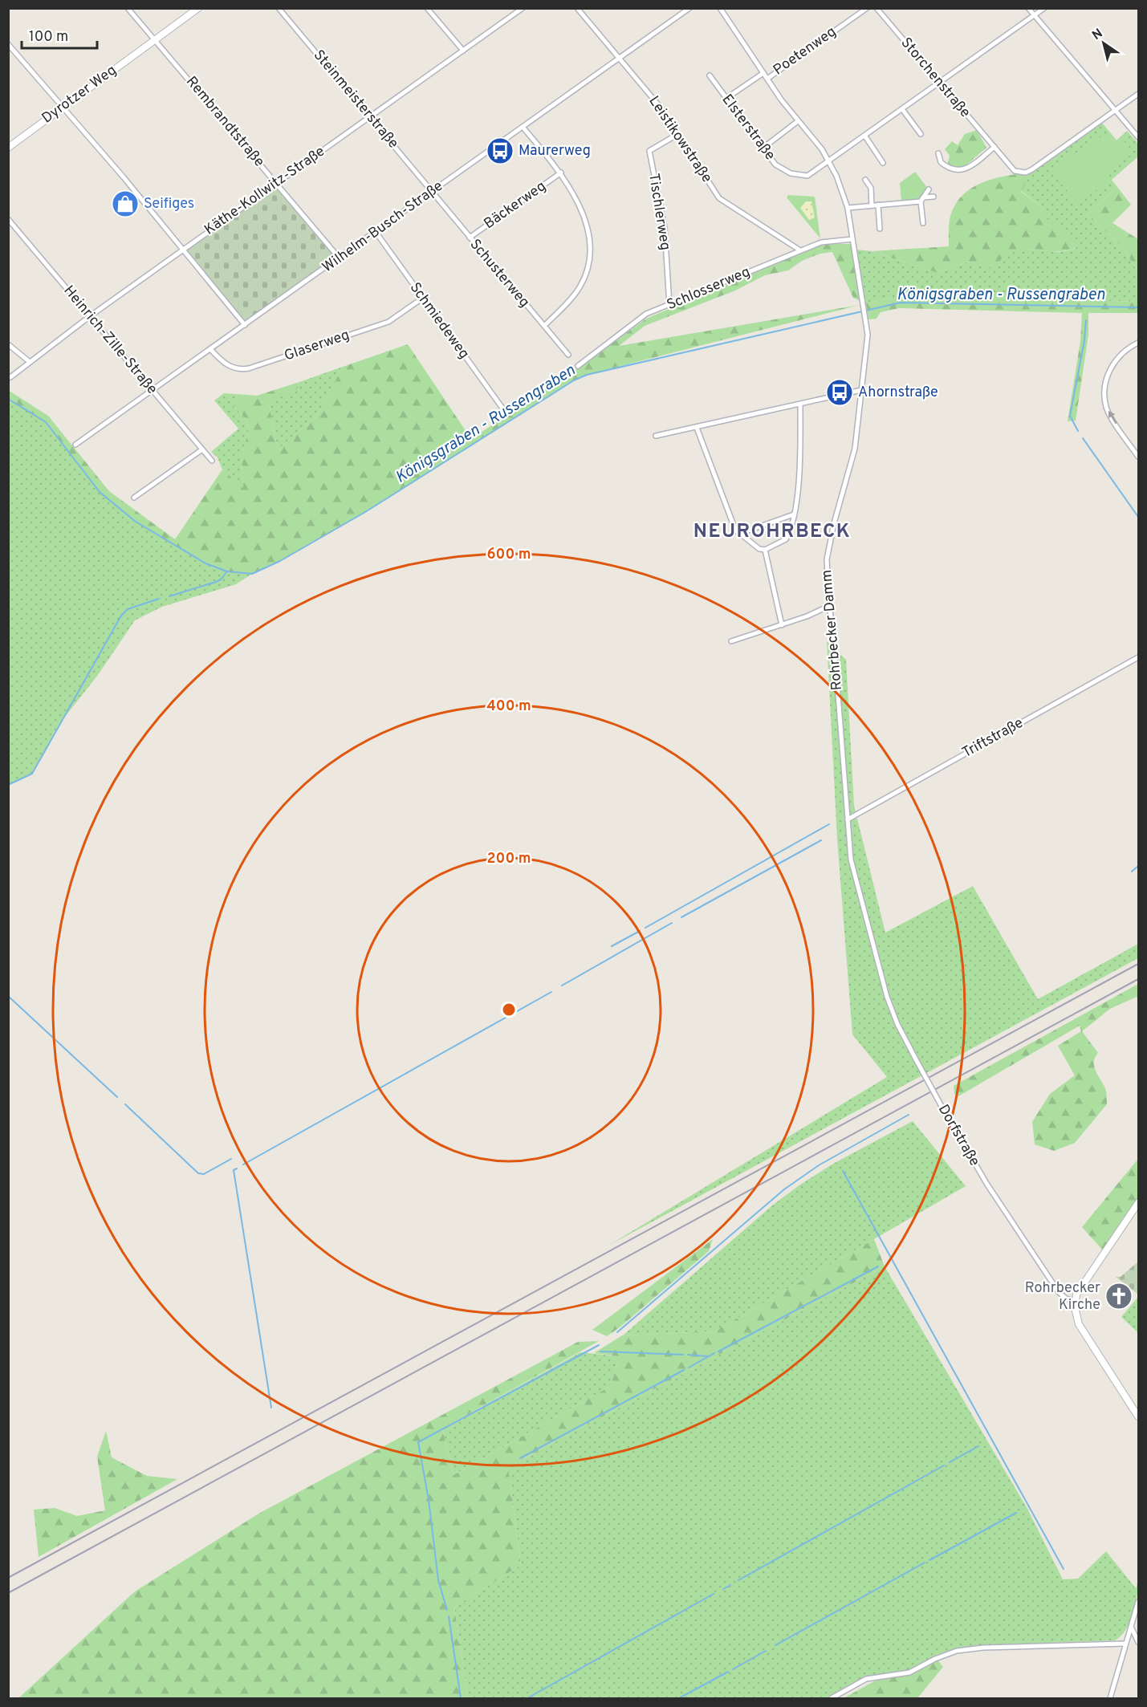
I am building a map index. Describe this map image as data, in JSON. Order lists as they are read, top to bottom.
{
  "streets": {
    "street": [
      "Poetenweg",
      "Storchenstraße",
      "Dyrotzer Weg",
      "Steinmeisterstraße",
      "Rembrandtstraße",
      "Elsterstraße",
      "Leistikowstraße",
      "Käthe-Kollwitz-Straße",
      "Bäckerweg",
      "Tischlerweg",
      "Wilhelm-Busch-Straße",
      "Schusterweg",
      "Schlosserweg",
      "Schmiedeweg",
      "Heinrich-Zille-Straße",
      "Glaserweg",
      "Rohrbecker Damm",
      "Triftstraße",
      "Dorfstraße"
    ]
  },
  "crossings": [
    ["Poetenweg", "Rohrbecker Damm"],
    ["Storchenstraße", "Elsterstraße"],
    ["Dyrotzer Weg", "Rembrandtstraße"],
    ["Steinmeisterstraße", "Käthe-Kollwitz-Straße"],
    ["Steinmeisterstraße", "Wilhelm-Busch-Straße"],
    ["Steinmeisterstraße", "Schusterweg"],
    ["Rembrandtstraße", "Käthe-Kollwitz-Straße"],
    ["Rembrandtstraße", "Wilhelm-Busch-Straße"],
    ["Elsterstraße", "Rohrbecker Damm"],
    ["Leistikowstraße", "Tischlerweg"],
    ["Leistikowstraße", "Wilhelm-Busch-Straße"],
    ["Leistikowstraße", "Schlosserweg"],
    ["Käthe-Kollwitz-Straße", "Heinrich-Zille-Straße"],
    ["Bäckerweg", "Schusterweg"],
    ["Tischlerweg", "Schlosserweg"],
    ["Wilhelm-Busch-Straße", "Schusterweg"],
    ["Wilhelm-Busch-Straße", "Schmiedeweg"],
    ["Wilhelm-Busch-Straße", "Heinrich-Zille-Straße"],
    ["Wilhelm-Busch-Straße", "Glaserweg"],
    ["Schlosserweg", "Rohrbecker Damm"],
    ["Schmiedeweg", "Glaserweg"],
    ["Rohrbecker Damm", "Triftstraße"],
    ["Rohrbecker Damm", "Dorfstraße"],
    ["Triftstraße", "Dorfstraße"]
  ],
  "districts": ["NEUROHRBECK"],
  "water": ["Königsgraben - Russengraben"],
  "places": {
    "bus stop": ["Maurerweg", "Ahornstraße"],
    "shop": ["Seifiges"],
    "church": ["Rohrbecker Kirche"]
  },
  "scale_bar": "100 m",
  "north": "top left",
  "rings": ["600 m", "400 m", "200 m"]
}
